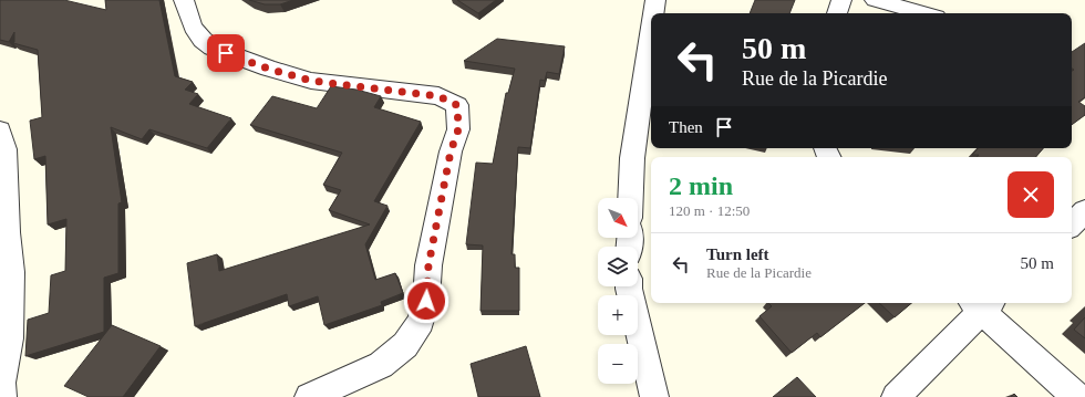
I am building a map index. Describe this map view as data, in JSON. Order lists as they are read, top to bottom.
{
  "north": "bottom right",
  "page": {
    "turn": ["50 m", "Rue de la Picardie"],
    "then": "Then",
    "heading": ["2 min", "120 m · 12:50"],
    "map_buttons": ["+", "−"],
    "list": [
      {
        "name": "Turn left",
        "note": "Rue de la Picardie",
        "value": "50 m"
      }
    ]
  }
}
